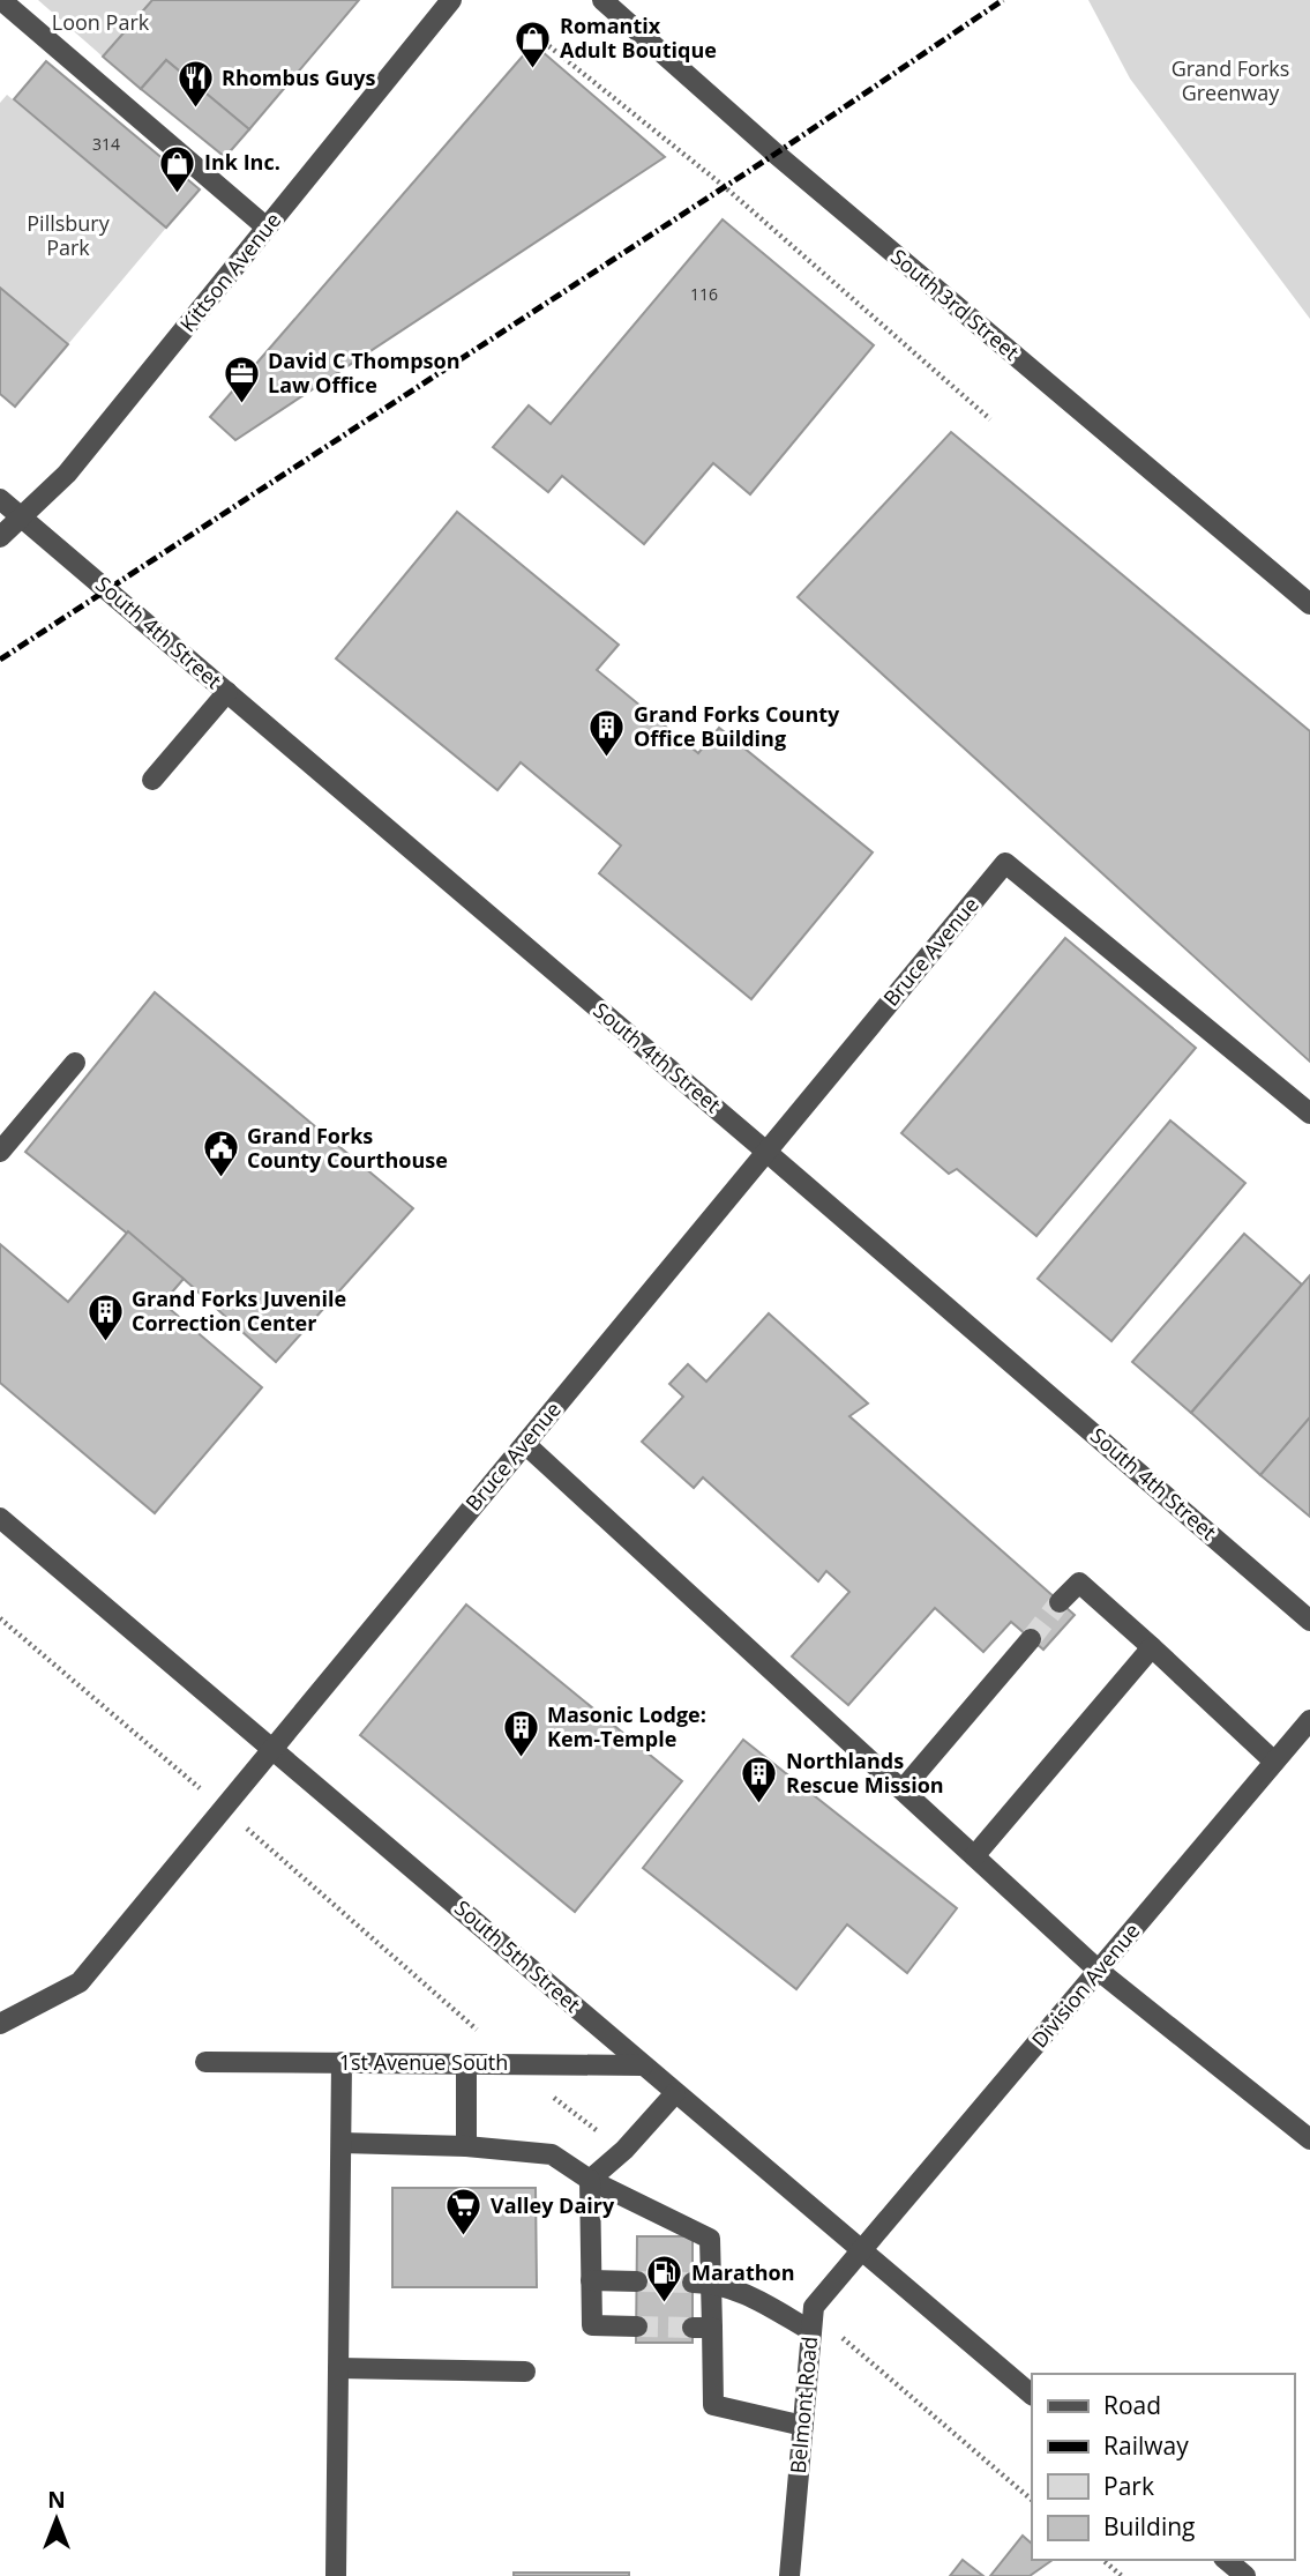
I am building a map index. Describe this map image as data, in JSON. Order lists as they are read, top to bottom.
{
  "streets": {
    "street": [
      "Kittson Avenue",
      "South 3rd Street",
      "South 4th Street",
      "Bruce Avenue",
      "South 5th Street",
      "Division Avenue",
      "1st Avenue South",
      "Belmont Road"
    ]
  },
  "crossings": [
    ["Kittson Avenue", "South 4th Street"],
    ["South 4th Street", "Bruce Avenue"],
    ["Bruce Avenue", "South 5th Street"],
    ["South 5th Street", "Division Avenue"],
    ["South 5th Street", "1st Avenue South"],
    ["South 5th Street", "Belmont Road"],
    ["Division Avenue", "Belmont Road"]
  ],
  "parks": ["Loon Park", "Grand Forks Greenway", "Pillsbury Park"],
  "places": {
    "shop": ["Romantix Adult Boutique", "Ink Inc."],
    "restaurant": ["Rhombus Guys"],
    "office": ["David C Thompson Law Office"],
    "building": [
      "Grand Forks County Office Building",
      "Grand Forks Juvenile Correction Center",
      "Masonic Lodge: Kem-Temple",
      "Northlands Rescue Mission"
    ],
    "public building": ["Grand Forks County Courthouse"],
    "supermarket": ["Valley Dairy"],
    "fuel station": ["Marathon"]
  },
  "house_numbers": ["314", "116"],
  "legend": [
    "Road",
    "Railway",
    "Park",
    "Building"
  ],
  "north": "top"
}
